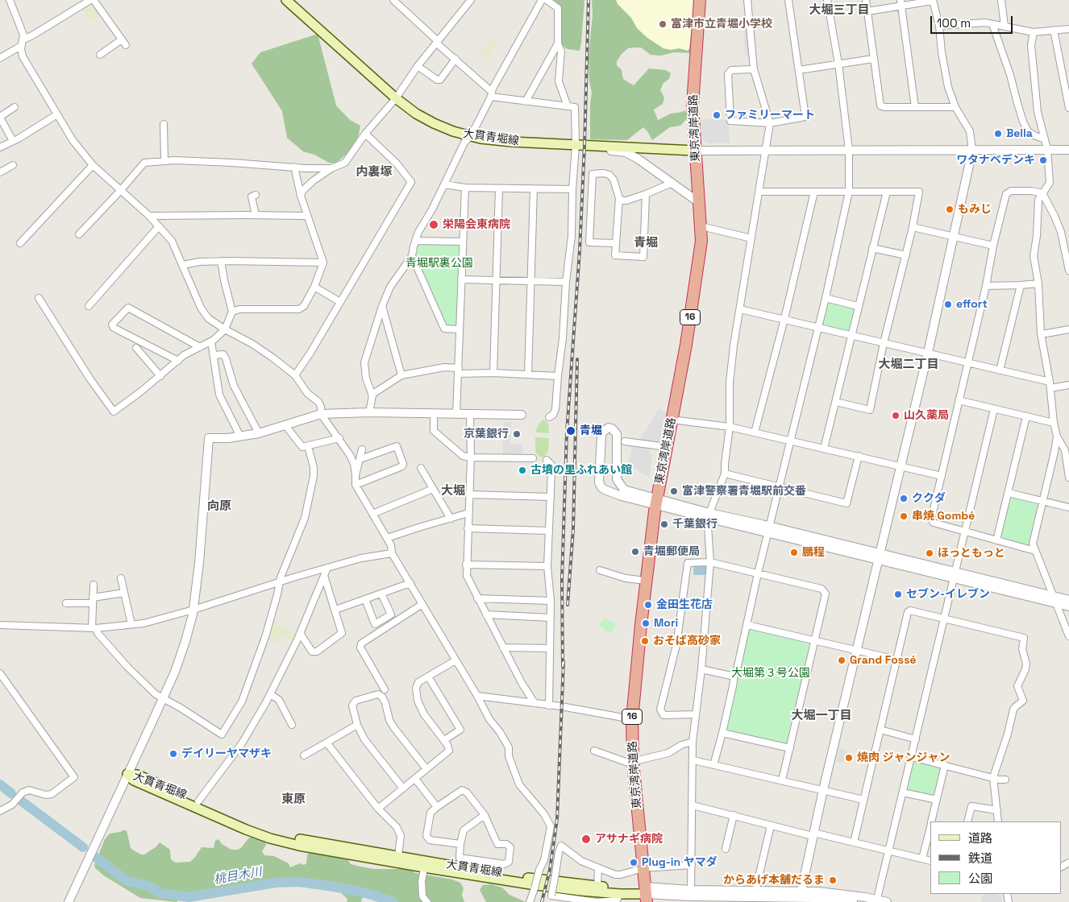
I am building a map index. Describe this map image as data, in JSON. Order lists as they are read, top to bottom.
{
  "streets": {
    "highway": ["東京湾岸道路", "16"],
    "main road": ["大貫青堀線"]
  },
  "crossings": [
    ["東京湾岸道路", "大貫青堀線"]
  ],
  "districts": [
    "大堀三丁目",
    "内裏塚",
    "青堀",
    "大堀二丁目",
    "大堀",
    "向原",
    "大堀一丁目",
    "東原"
  ],
  "water": ["桃目木川"],
  "parks": ["青堀駅裏公園", "大堀第３号公園"],
  "places": [
    "富津市立青堀小学校",
    "ファミリーマート",
    "Bella",
    "ワタナベデンキ",
    "もみじ",
    "栄陽会東病院",
    "effort",
    "山久薬局",
    "青堀",
    "京葉銀行",
    "古墳の里ふれあい館",
    "富津警察署青堀駅前交番",
    "ククダ",
    "串焼 Gombé",
    "千葉銀行",
    "青堀郵便局",
    "鵬程",
    "ほっともっと",
    "セブン-イレブン",
    "金田生花店",
    "Mori",
    "おそば高砂家",
    "Grand Fossé",
    "デイリーヤマザキ",
    "焼肉 ジャンジャン",
    "アサナギ病院",
    "Plug-in ヤマダ",
    "からあげ本舗だるま"
  ],
  "legend": ["道路", "鉄道", "公園"],
  "scale_bar": "100 m"
}
